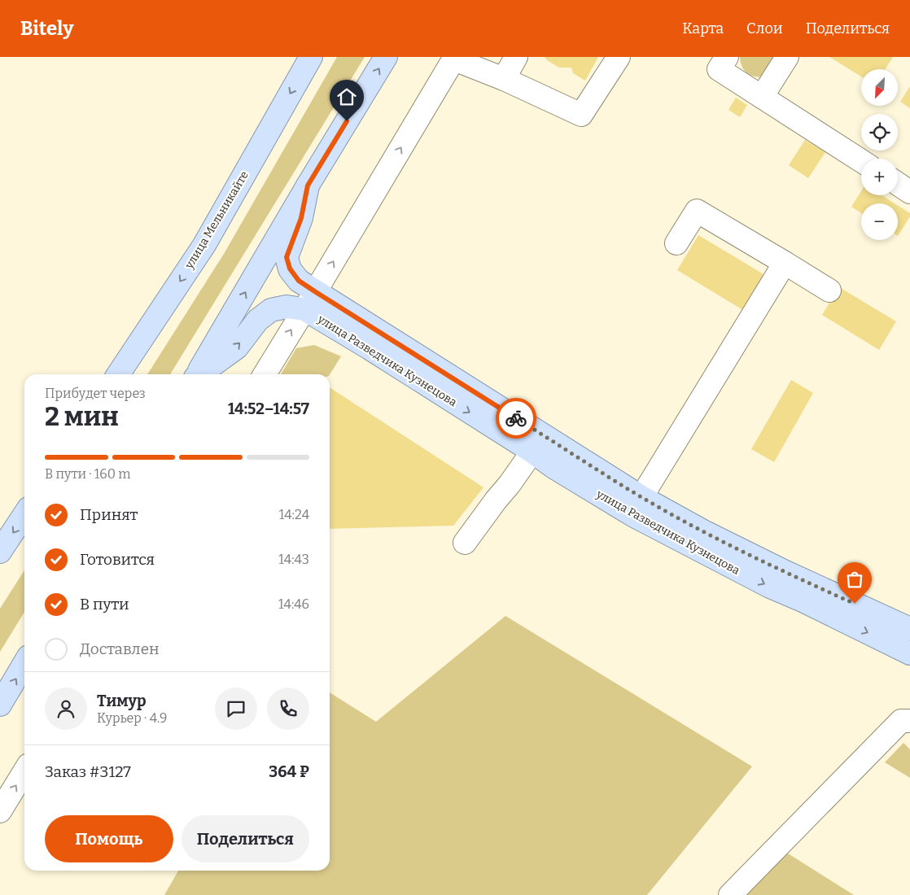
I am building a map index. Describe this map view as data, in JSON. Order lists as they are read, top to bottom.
{
  "streets": {
    "main road": ["улица Мельникайте", "улица Разведчика Кузнецова"]
  },
  "north": "bottom left",
  "page": {
    "header": "Bitely",
    "nav": ["Карта", "Слои", "Поделиться"],
    "map_buttons": ["+", "−"],
    "heading": ["2 мин", "Прибудет через", "14:52–14:57"],
    "panel": [
      "Тимур",
      "Курьер · 4.9",
      "Заказ #3127",
      "364 ₽"
    ],
    "bar": "В пути · 160 m",
    "list": [
      ["Принят", "14:24"],
      ["Готовится", "14:43"],
      ["В пути", "14:46"],
      "Доставлен"
    ],
    "buttons": ["Помощь", "Поделиться"]
  }
}
